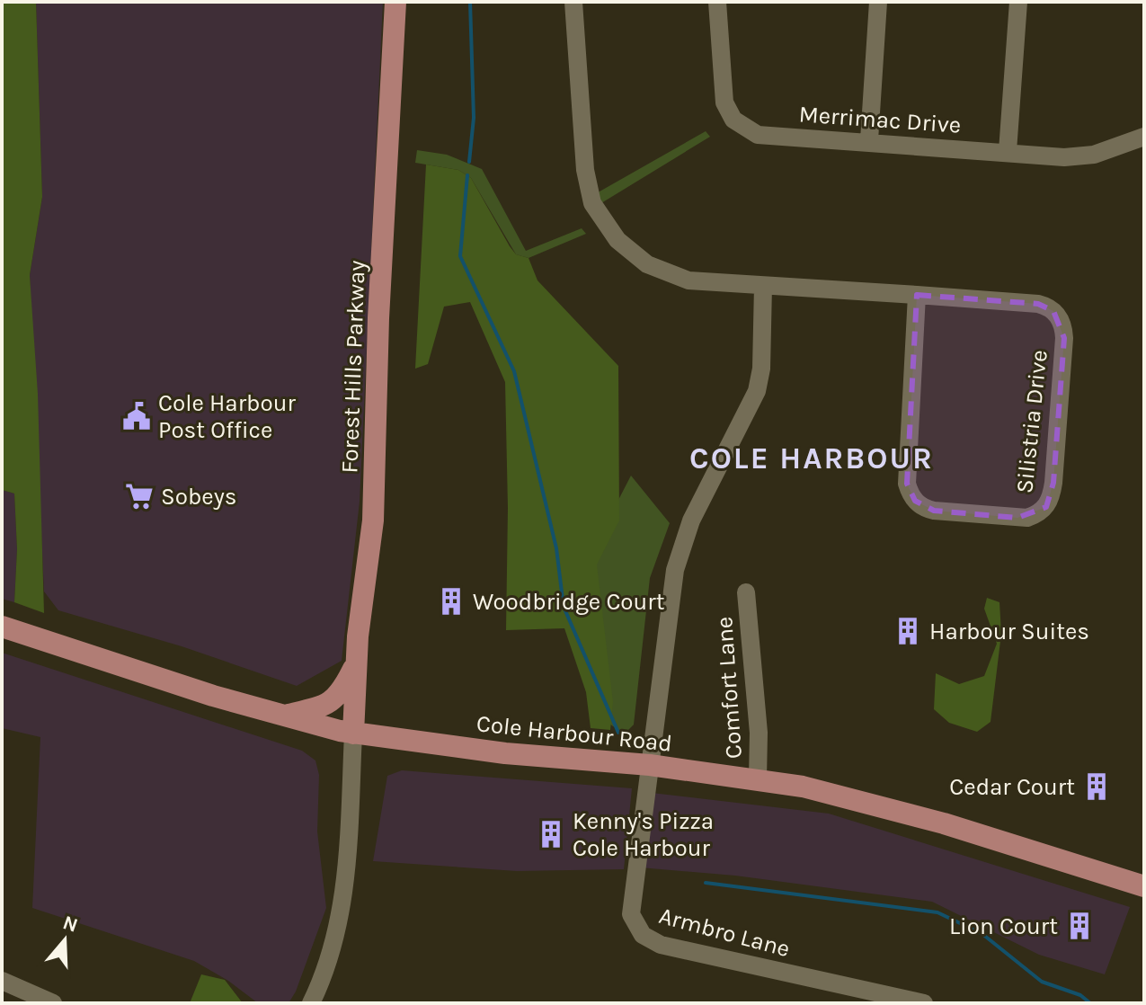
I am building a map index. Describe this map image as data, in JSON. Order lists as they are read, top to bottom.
{
  "streets": {
    "main road": ["Forest Hills Parkway", "Cole Harbour Road"],
    "street": [
      "Merrimac Drive",
      "Silistria Drive",
      "Comfort Lane",
      "Armbro Lane"
    ]
  },
  "crossings": [
    ["Forest Hills Parkway", "Cole Harbour Road"],
    ["Comfort Lane", "Cole Harbour Road"],
    ["Cole Harbour Road", "Armbro Lane"]
  ],
  "districts": ["COLE HARBOUR"],
  "places": {
    "public building": ["Cole Harbour Post Office"],
    "supermarket": ["Sobeys"],
    "building": [
      "Woodbridge Court",
      "Harbour Suites",
      "Cedar Court",
      "Kenny's Pizza Cole Harbour",
      "Lion Court"
    ]
  },
  "north": "top"
}
